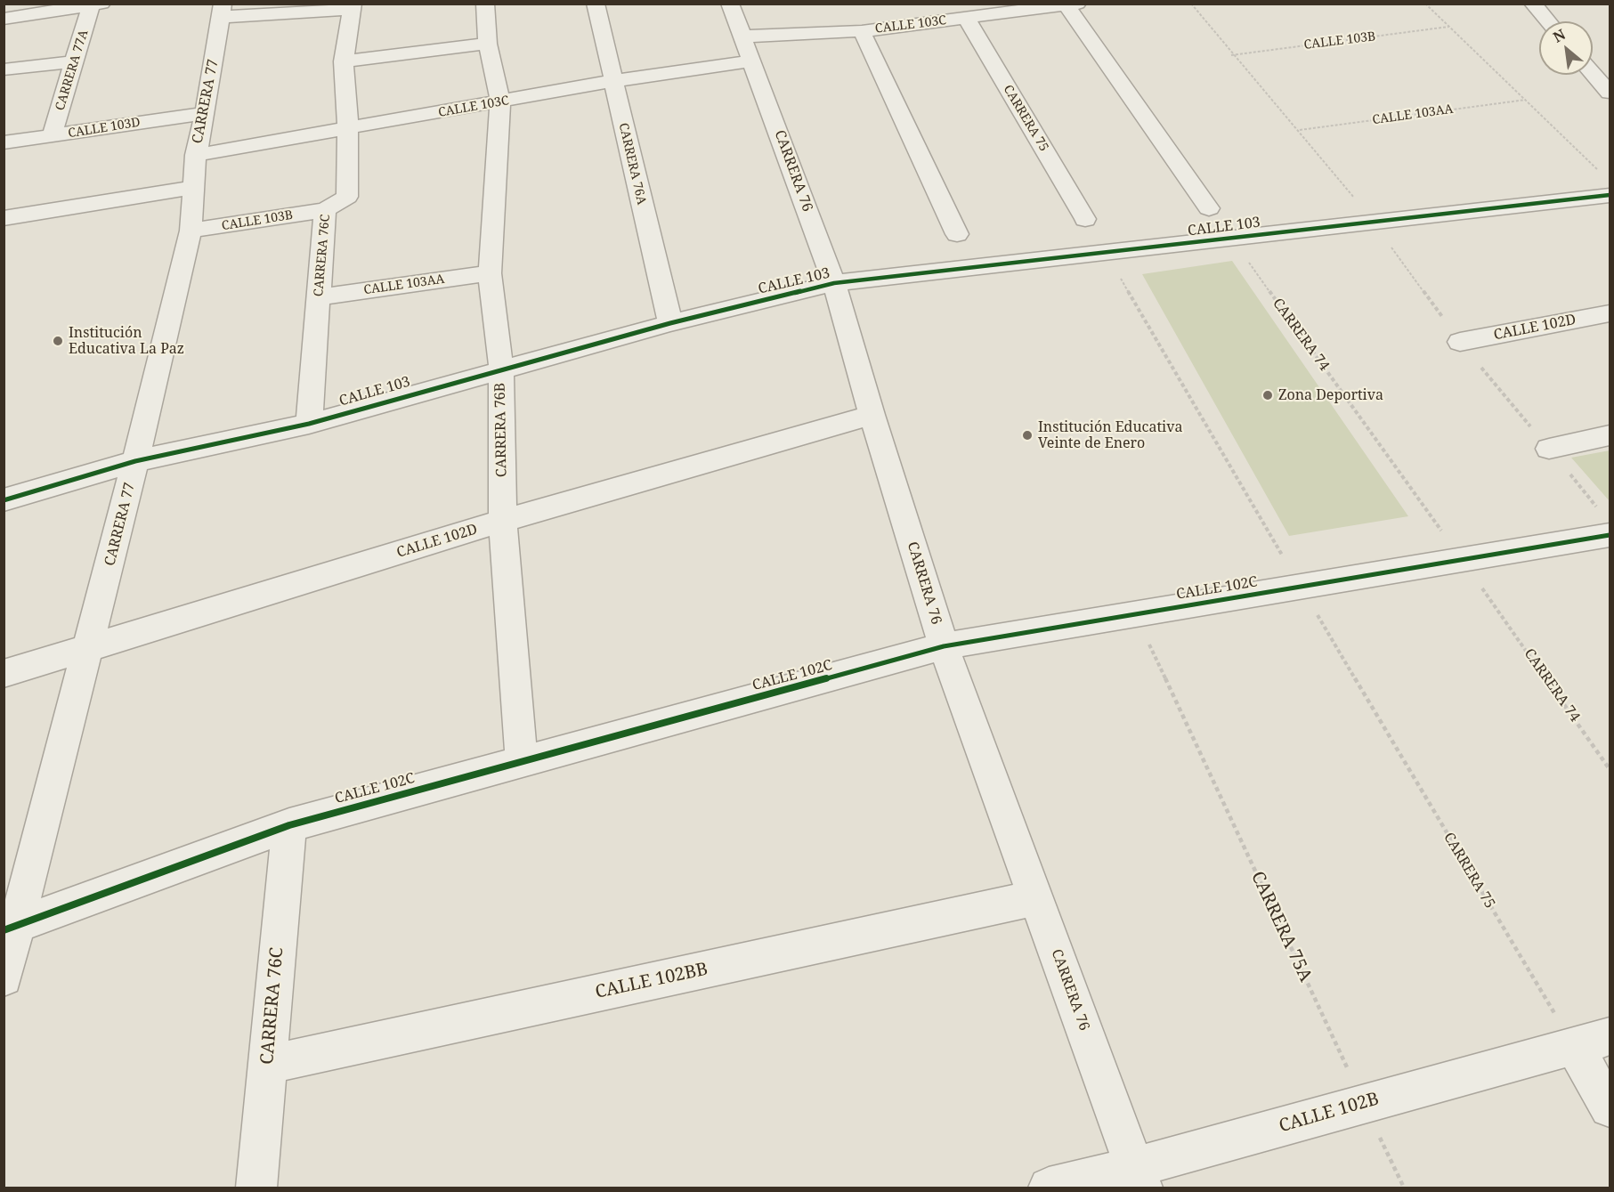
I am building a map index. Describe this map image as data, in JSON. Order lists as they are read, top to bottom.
{
  "streets": {
    "street": [
      "CALLE 103C",
      "CALLE 103B",
      "CARRERA 77A",
      "CARRERA 77",
      "CALLE 103AA",
      "CARRERA 75",
      "CALLE 103D",
      "CARRERA 76A",
      "CARRERA 76",
      "CALLE 103",
      "CARRERA 76C",
      "CALLE 102D",
      "CARRERA 76B",
      "CALLE 102C",
      "CALLE 102BB",
      "CALLE 102B"
    ],
    "path": ["CARRERA 74", "CARRERA 75A"]
  },
  "crossings": [
    ["CALLE 103C", "CARRERA 77"],
    ["CALLE 103C", "CARRERA 75"],
    ["CALLE 103C", "CARRERA 76A"],
    ["CALLE 103C", "CARRERA 76"],
    ["CALLE 103C", "CARRERA 76C"],
    ["CALLE 103C", "CARRERA 76B"],
    ["CALLE 103B", "CARRERA 77"],
    ["CALLE 103B", "CARRERA 76C"],
    ["CARRERA 77A", "CALLE 103D"],
    ["CARRERA 77", "CALLE 103D"],
    ["CARRERA 77", "CALLE 103"],
    ["CARRERA 77", "CALLE 102D"],
    ["CARRERA 77", "CALLE 102C"],
    ["CALLE 103AA", "CARRERA 76C"],
    ["CALLE 103AA", "CARRERA 76B"],
    ["CARRERA 75", "CALLE 102B"],
    ["CARRERA 76A", "CALLE 103"],
    ["CARRERA 76", "CALLE 103"],
    ["CARRERA 76", "CALLE 102D"],
    ["CARRERA 76", "CALLE 102C"],
    ["CARRERA 76", "CALLE 102BB"],
    ["CARRERA 76", "CALLE 102B"],
    ["CALLE 103", "CARRERA 76C"],
    ["CALLE 103", "CARRERA 74"],
    ["CALLE 103", "CARRERA 76B"],
    ["CARRERA 76C", "CALLE 102C"],
    ["CARRERA 76C", "CALLE 102BB"],
    ["CALLE 102D", "CARRERA 76B"],
    ["CARRERA 76B", "CALLE 102C"],
    ["CARRERA 75A", "CALLE 102B"]
  ],
  "places": ["Institución Educativa La Paz", "Zona Deportiva", "Institución Educativa Veinte de Enero"],
  "north": "top left"
}
